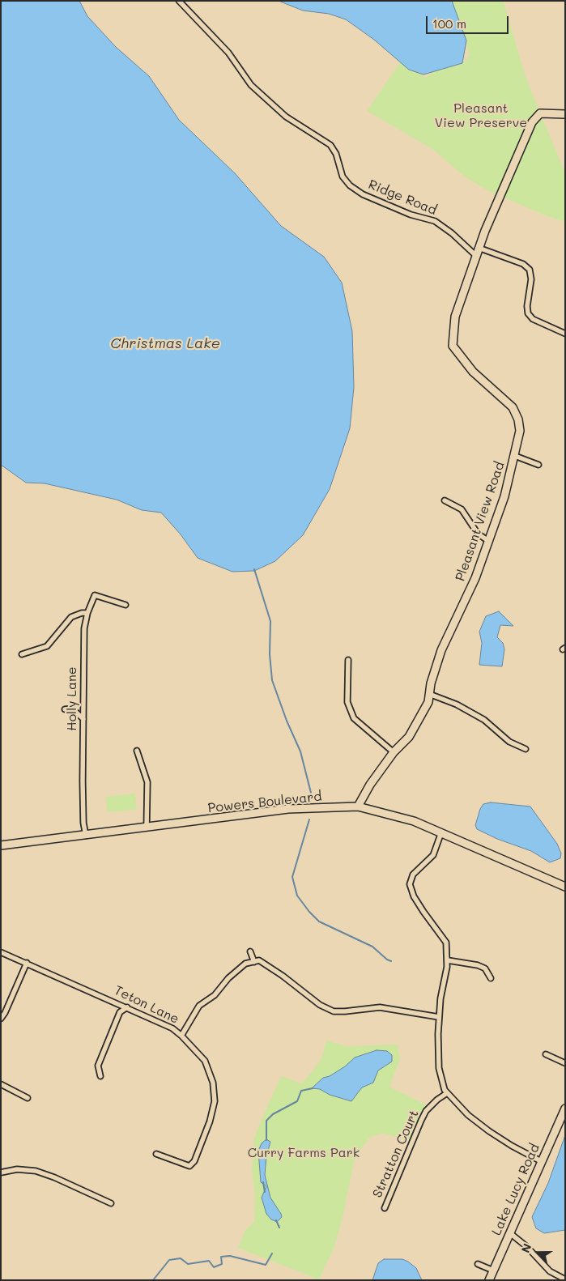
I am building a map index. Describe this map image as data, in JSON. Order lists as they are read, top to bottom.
{
  "streets": {
    "street": [
      "Ridge Road",
      "Pleasant View Road",
      "Holly Lane",
      "Powers Boulevard",
      "Teton Lane",
      "Stratton Court",
      "Lake Lucy Road"
    ]
  },
  "crossings": [
    ["Ridge Road", "Pleasant View Road"],
    ["Pleasant View Road", "Powers Boulevard"],
    ["Holly Lane", "Powers Boulevard"]
  ],
  "water": ["Christmas Lake"],
  "parks": ["Pleasant View Preserve", "Curry Farms Park"],
  "scale_bar": "100 m",
  "north": "left"
}
